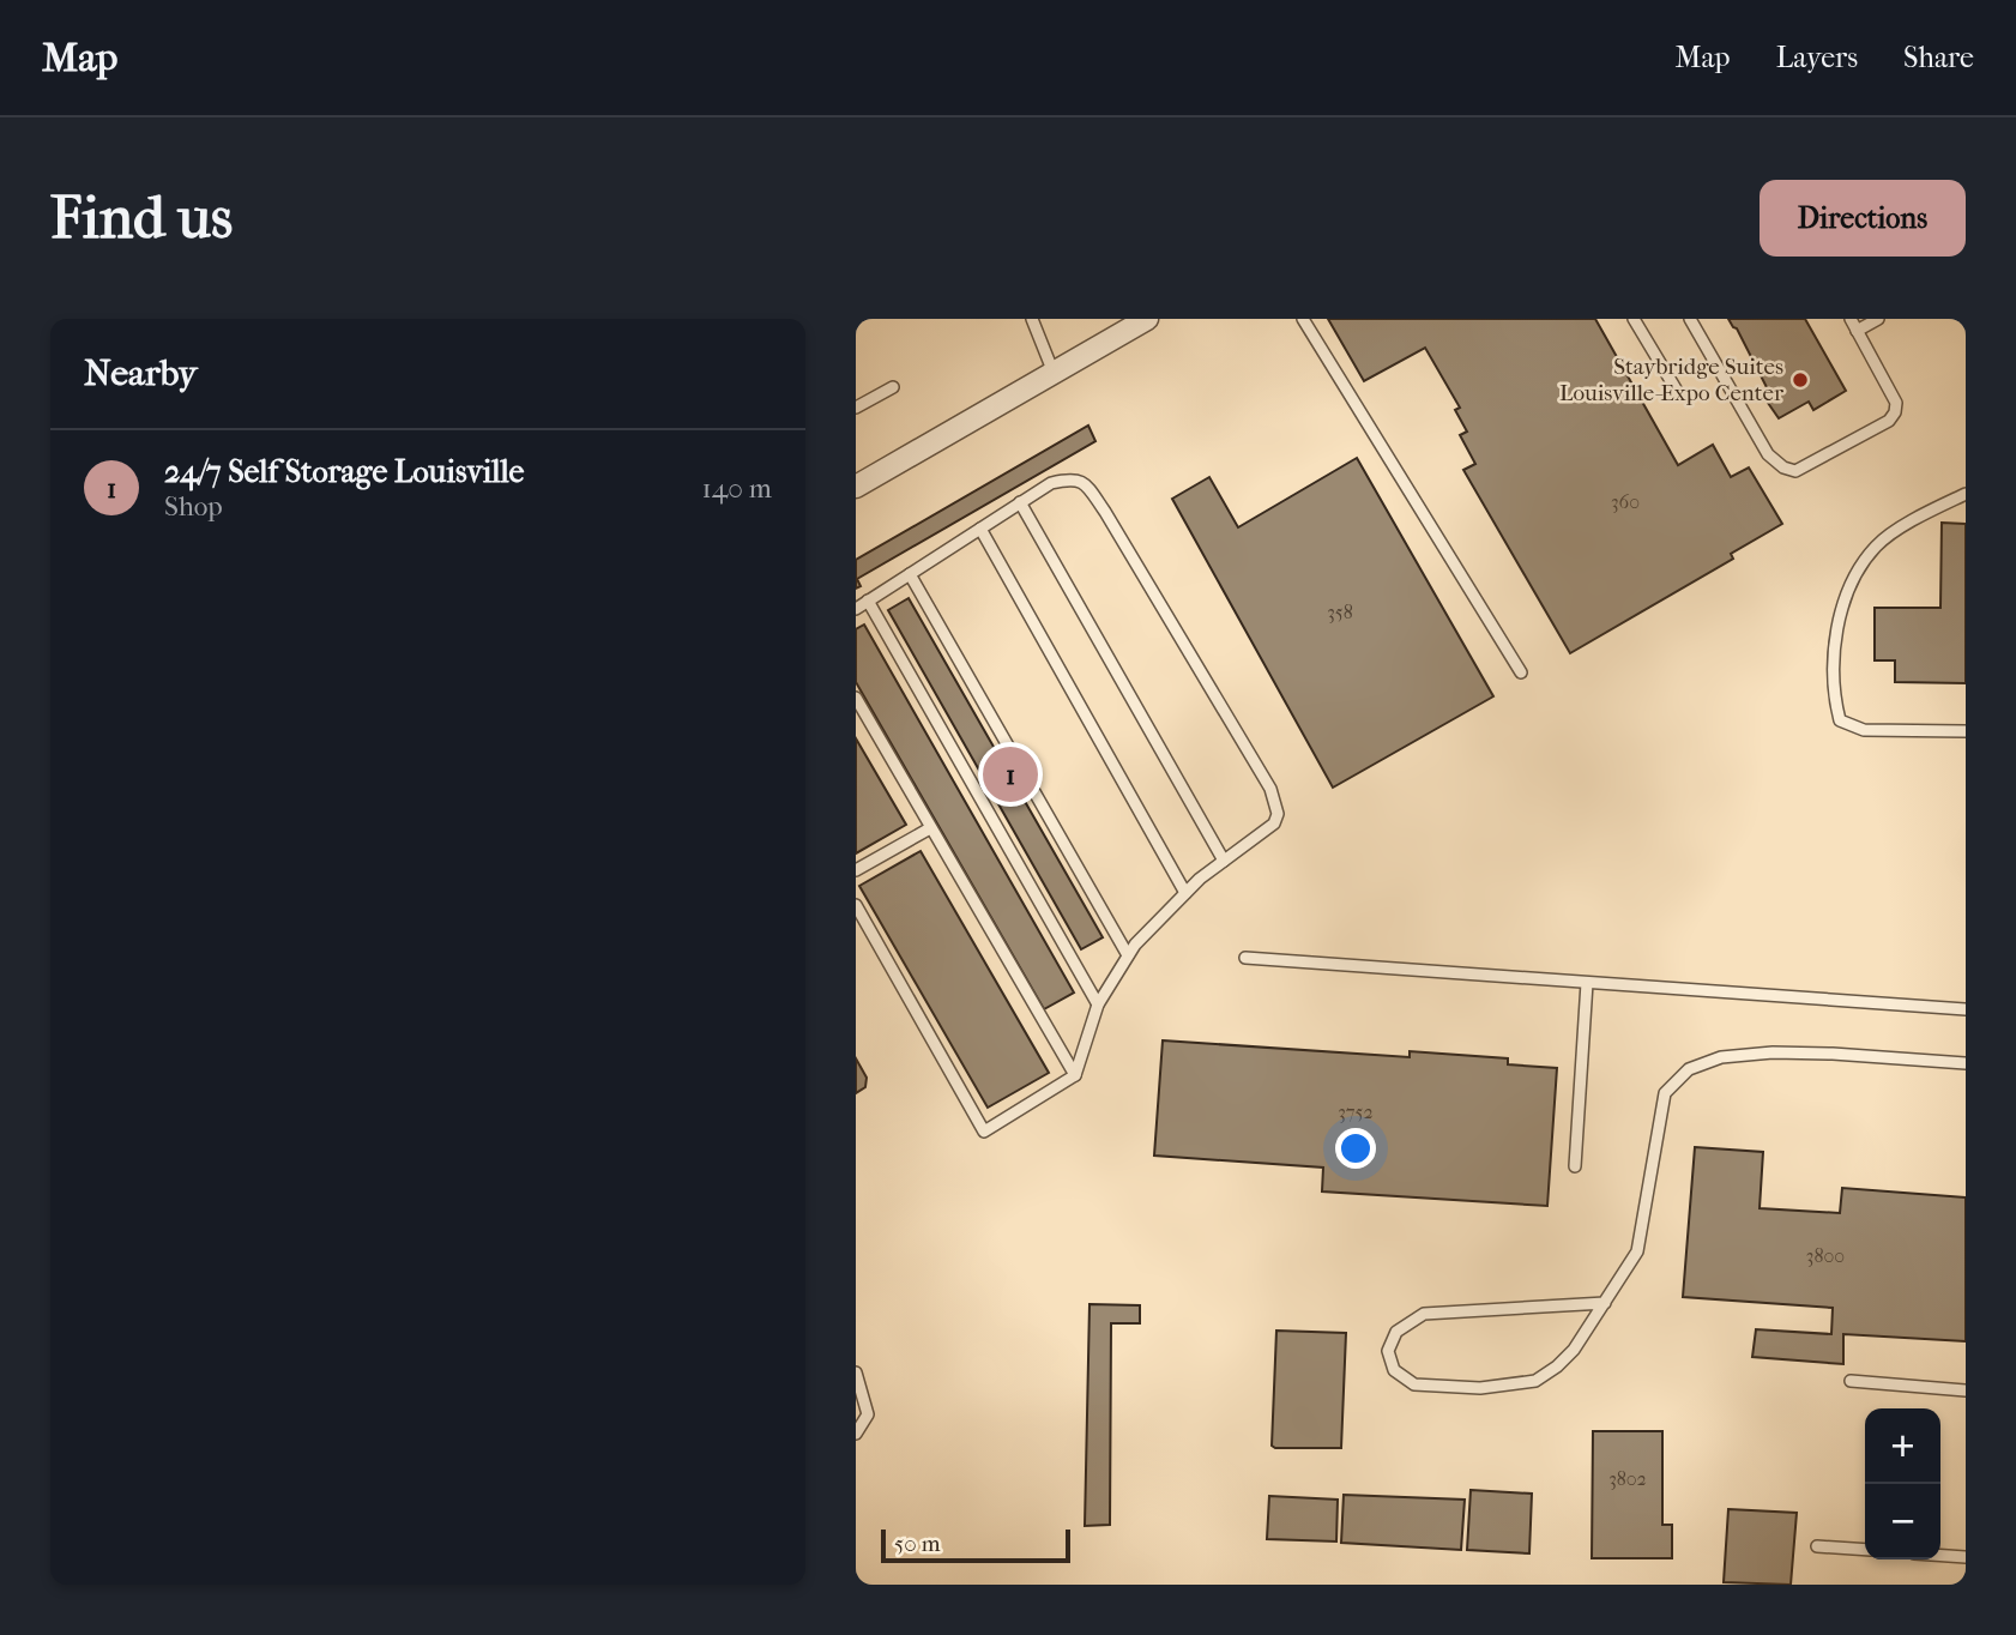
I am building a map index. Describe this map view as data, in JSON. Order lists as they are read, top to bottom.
{
  "places": ["Staybridge Suites Louisville-Expo Center"],
  "house_numbers": [
    "360",
    "358",
    "3752",
    "3800",
    "3802"
  ],
  "scale_bar": "50 m",
  "page": {
    "header": "Map",
    "nav": ["Map", "Layers", "Share"],
    "buttons": "Directions",
    "title": "Find us",
    "heading": "Nearby",
    "list": [
      {
        "mark": "1",
        "name": "24/7 Self Storage Louisville",
        "note": "Shop",
        "value": "140 m"
      }
    ],
    "pins": "1",
    "map_buttons": ["+", "−"],
    "scale": "50 m"
  }
}
